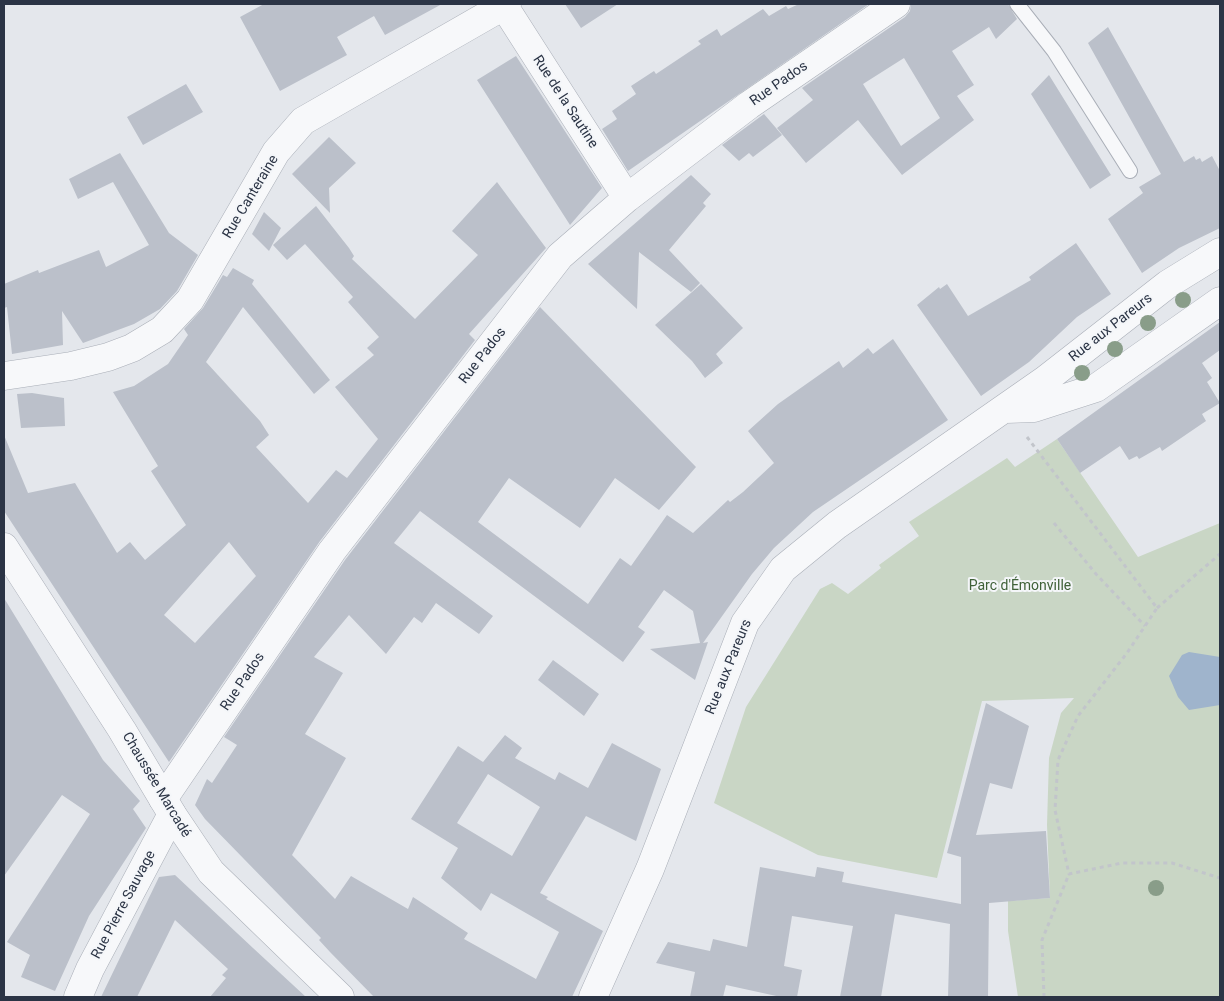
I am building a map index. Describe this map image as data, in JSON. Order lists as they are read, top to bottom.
{
  "streets": {
    "street": [
      "Rue Pados",
      "Rue de la Sautine",
      "Rue Canteraine",
      "Rue aux Pareurs",
      "Chaussée Marcadé",
      "Rue Pierre Sauvage"
    ]
  },
  "crossings": [
    ["Rue Pados", "Rue de la Sautine"],
    ["Rue Pados", "Chaussée Marcadé"],
    ["Rue Pados", "Rue Pierre Sauvage"],
    ["Rue de la Sautine", "Rue Canteraine"],
    ["Chaussée Marcadé", "Rue Pierre Sauvage"]
  ],
  "parks": ["Parc d'Émonville"]
}
